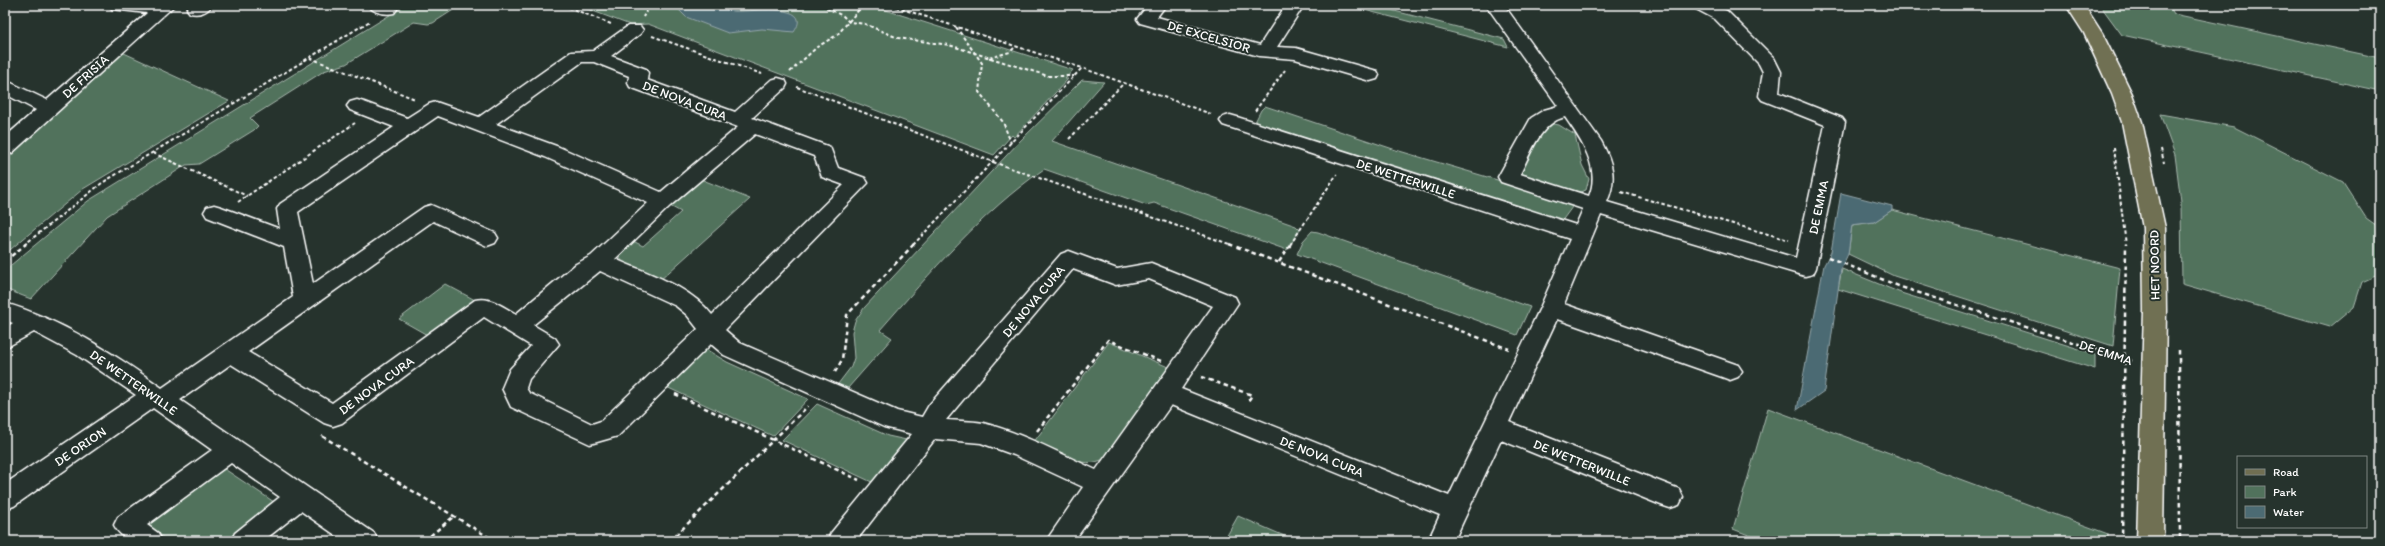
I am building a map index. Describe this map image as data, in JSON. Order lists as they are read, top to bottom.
{
  "streets": {
    "main road": ["HET NOORD"],
    "street": [
      "DE EXCELSIOR",
      "DE FRISIA",
      "DE NOVA CURA",
      "DE WETTERWILLE",
      "DE EMMA",
      "DE ORION"
    ]
  },
  "crossings": [
    ["DE WETTERWILLE", "DE ORION"],
    ["DE EMMA", "HET NOORD"]
  ],
  "legend": ["Road", "Park", "Water"]
}
